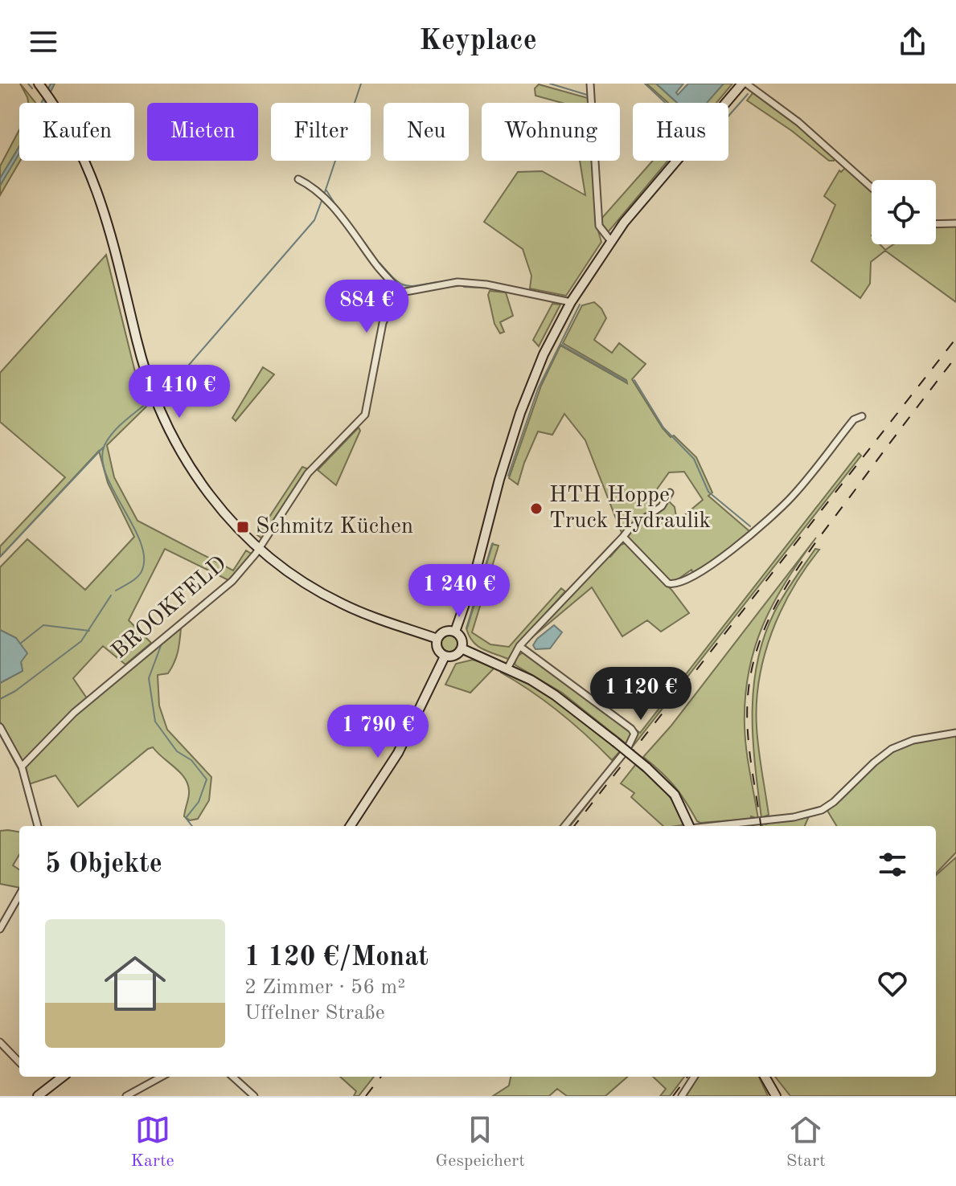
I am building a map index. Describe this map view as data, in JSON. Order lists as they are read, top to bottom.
{
  "streets": {
    "street": ["BROOKFELD"]
  },
  "places": {
    "other": ["HTH Hoppe Truck Hydraulik"],
    "transit": ["Schmitz Küchen"]
  },
  "page": {
    "header": "Keyplace",
    "chip": [
      "Kaufen",
      "Mieten",
      "Filter",
      "Neu",
      "Wohnung",
      "Haus"
    ],
    "price": [
      "884 €",
      "1 410 €",
      "1 240 €",
      "1 120 €",
      "1 790 €"
    ],
    "heading": "5 Objekte",
    "list": [
      {
        "name": "1 120 €/Monat",
        "note": "2 Zimmer · 56 m² · Uffelner Straße"
      }
    ],
    "tabs": ["Karte", "Gespeichert", "Start"]
  }
}
